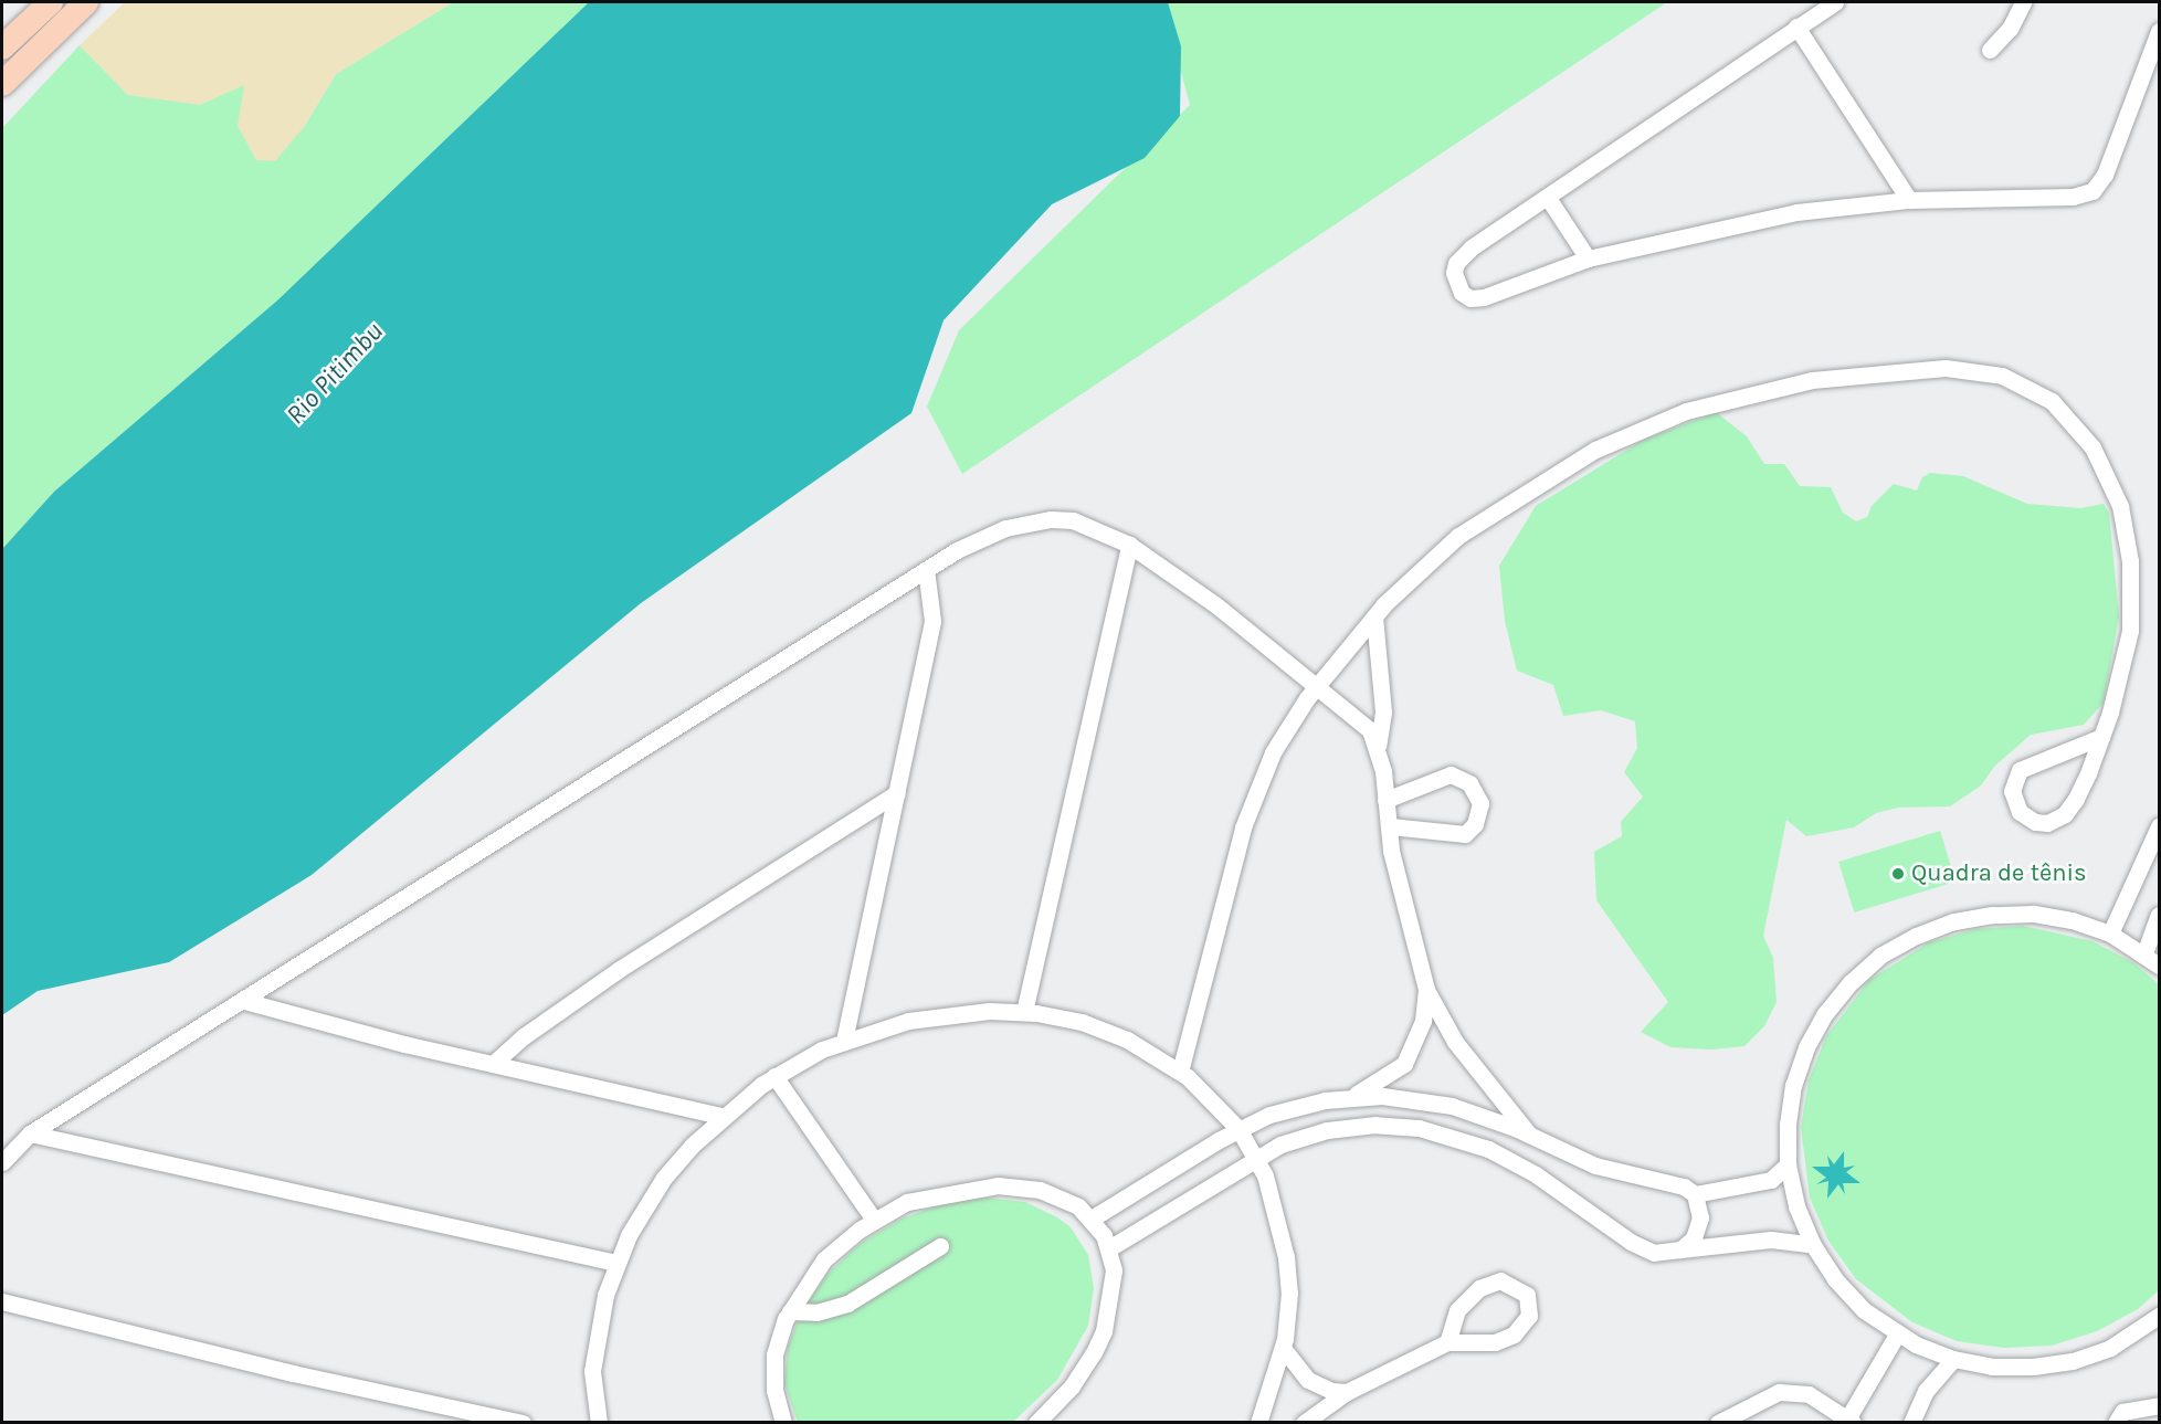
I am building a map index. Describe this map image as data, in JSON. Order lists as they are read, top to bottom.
{
  "water": ["Rio Pitimbu"],
  "places": ["Quadra de tênis"]
}
